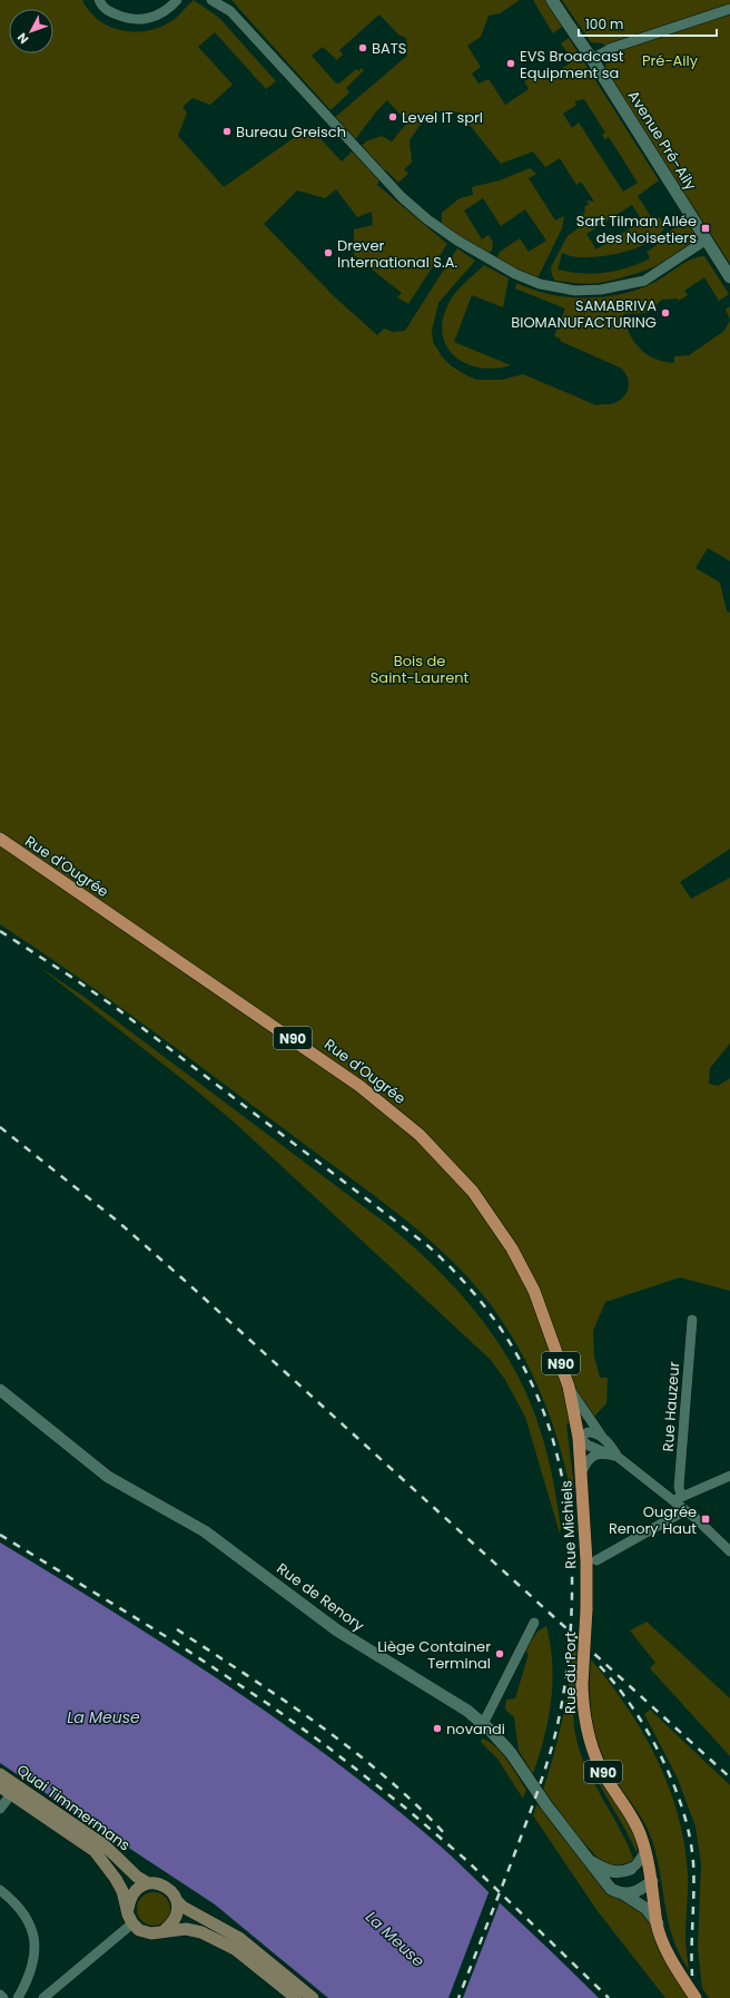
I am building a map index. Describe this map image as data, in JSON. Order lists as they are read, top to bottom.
{
  "streets": {
    "main road": [
      "Rue d'Ougrée",
      "N90",
      "Rue Michiels",
      "Rue du Port",
      "Quai Timmermans"
    ],
    "street": ["Avenue Pré-Aily", "Rue Hauzeur", "Rue de Renory"]
  },
  "crossings": [
    ["Rue d'Ougrée", "Rue Hauzeur"],
    ["Rue d'Ougrée", "Rue Michiels"],
    ["N90", "Rue de Renory"],
    ["N90", "Rue du Port"],
    ["Rue Michiels", "Rue du Port"],
    ["Rue de Renory", "Rue du Port"]
  ],
  "water": ["La Meuse"],
  "parks": ["Pré-Aily", "Bois de Saint-Laurent"],
  "places": {
    "other": [
      "BATS",
      "EVS Broadcast Equipment sa",
      "Level IT sprl",
      "Bureau Greisch",
      "Drever International S.A.",
      "SAMABRIVA BIOMANUFACTURING",
      "Liège Container Terminal",
      "novandi"
    ],
    "transit": ["Sart Tilman Allée des Noisetiers", "Ougrée Renory Haut"]
  },
  "scale_bar": "100 m",
  "north": "bottom left"
}
